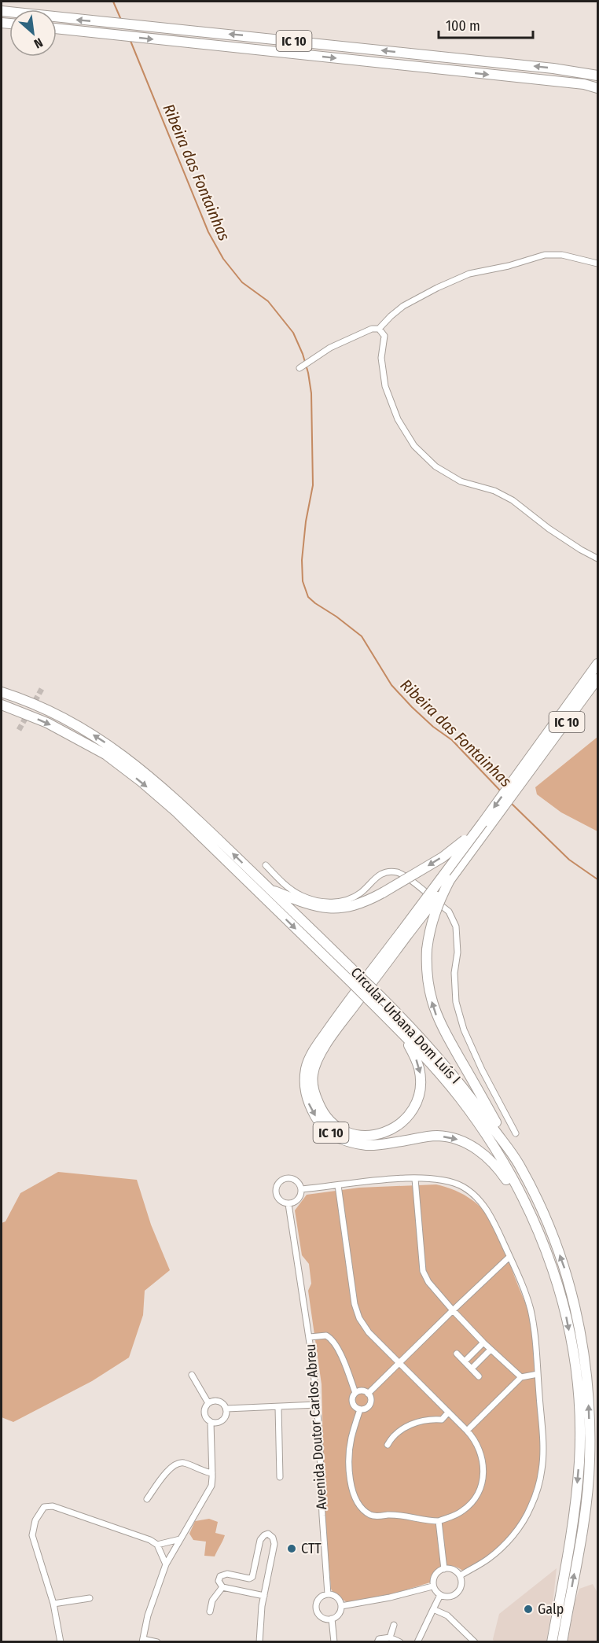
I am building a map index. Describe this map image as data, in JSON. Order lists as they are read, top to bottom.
{
  "streets": {
    "highway": ["IC 10", "Circular Urbana Dom Luís I"],
    "street": ["Avenida Doutor Carlos Abreu"]
  },
  "crossings": [
    ["IC 10", "Circular Urbana Dom Luís I"]
  ],
  "water": ["Ribeira das Fontainhas"],
  "places": ["CTT", "Galp"],
  "scale_bar": "100 m",
  "north": "bottom right"
}
